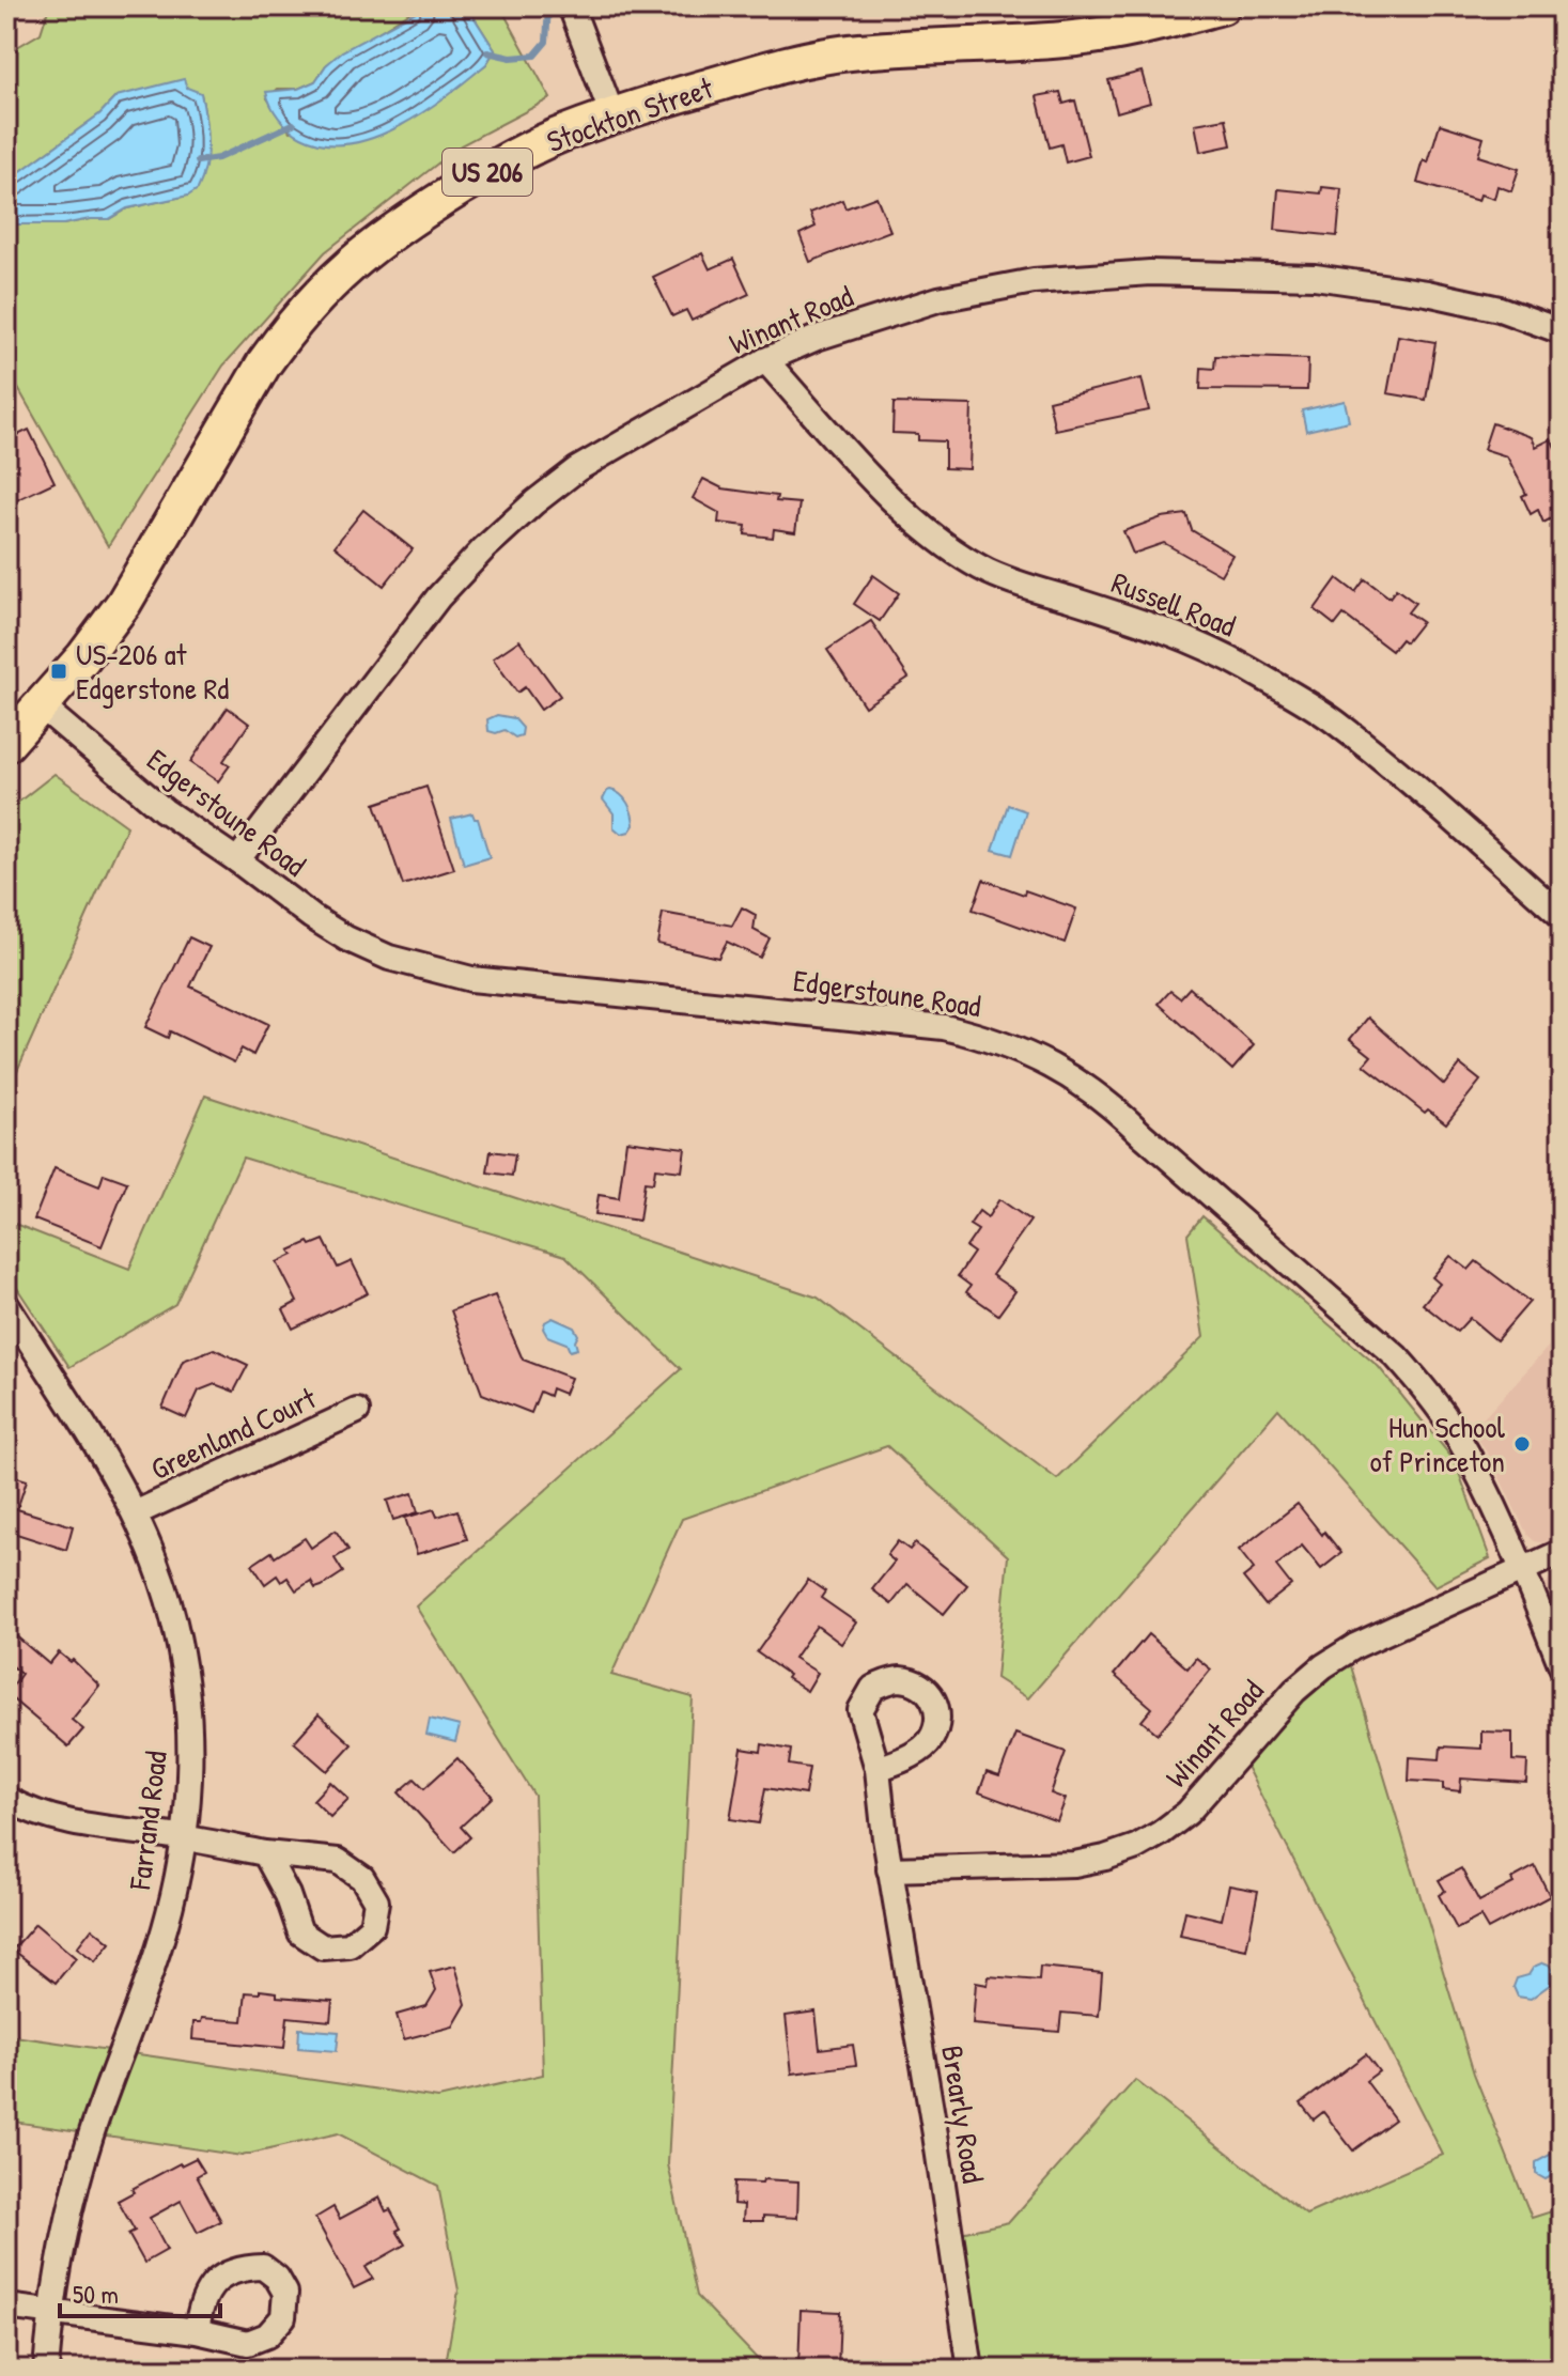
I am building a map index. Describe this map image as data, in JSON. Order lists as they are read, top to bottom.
{
  "streets": {
    "highway": ["Stockton Street", "US 206"],
    "street": [
      "Winant Road",
      "Russell Road",
      "Edgerstoune Road",
      "Greenland Court",
      "Farrand Road",
      "Brearly Road"
    ]
  },
  "crossings": [
    ["Stockton Street", "Edgerstoune Road"],
    ["Winant Road", "Russell Road"],
    ["Winant Road", "Edgerstoune Road"],
    ["Winant Road", "Brearly Road"],
    ["Greenland Court", "Farrand Road"]
  ],
  "places": {
    "transit": ["US-206 at Edgerstone Rd"],
    "other": ["Hun School of Princeton"]
  },
  "scale_bar": "50 m"
}
